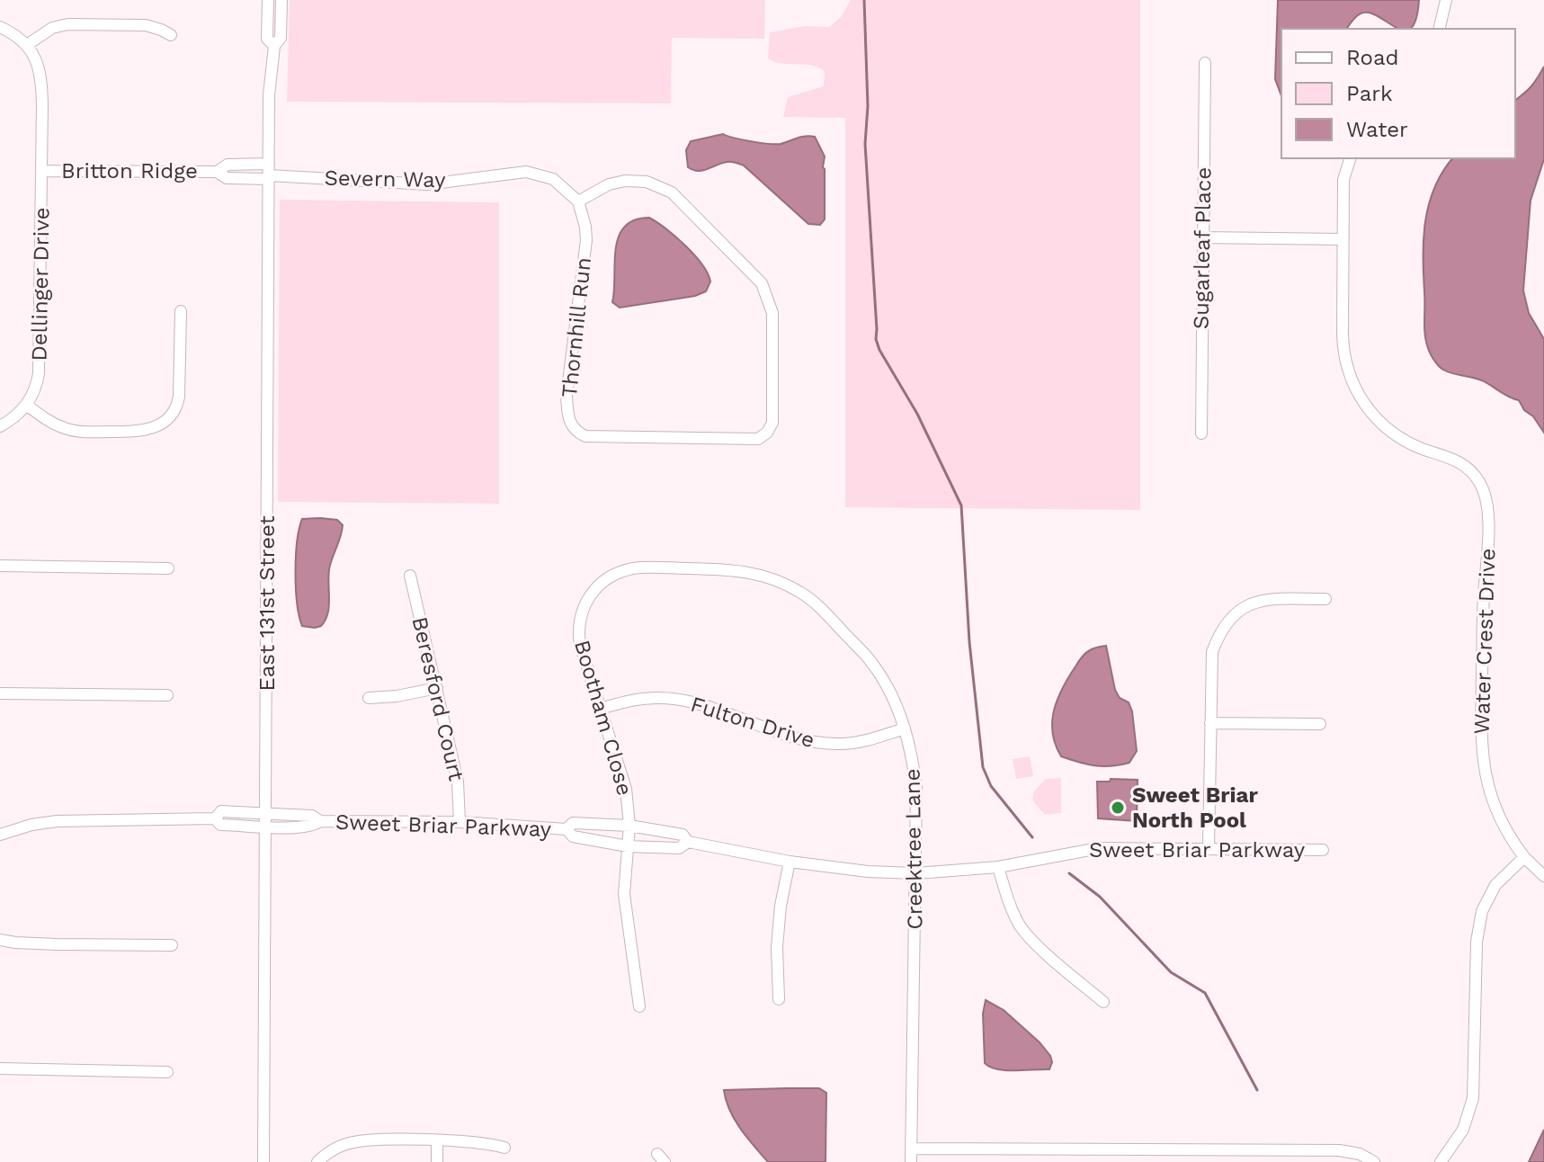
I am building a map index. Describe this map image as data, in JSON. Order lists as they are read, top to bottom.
{
  "streets": {
    "street": [
      "Britton Ridge",
      "Severn Way",
      "Sugarleaf Place",
      "Dellinger Drive",
      "Thornhill Run",
      "East 131st Street",
      "Water Crest Drive",
      "Beresford Court",
      "Bootham Close",
      "Fulton Drive",
      "Sweet Briar Parkway",
      "Creektree Lane"
    ]
  },
  "crossings": [
    ["Britton Ridge", "Severn Way"],
    ["Britton Ridge", "Dellinger Drive"],
    ["Britton Ridge", "East 131st Street"],
    ["Severn Way", "Thornhill Run"],
    ["Severn Way", "East 131st Street"],
    ["East 131st Street", "Sweet Briar Parkway"],
    ["Beresford Court", "Sweet Briar Parkway"],
    ["Bootham Close", "Fulton Drive"],
    ["Bootham Close", "Sweet Briar Parkway"],
    ["Bootham Close", "Creektree Lane"],
    ["Fulton Drive", "Creektree Lane"],
    ["Sweet Briar Parkway", "Creektree Lane"]
  ],
  "places": ["Sweet Briar North Pool"],
  "legend": ["Road", "Park", "Water"]
}
